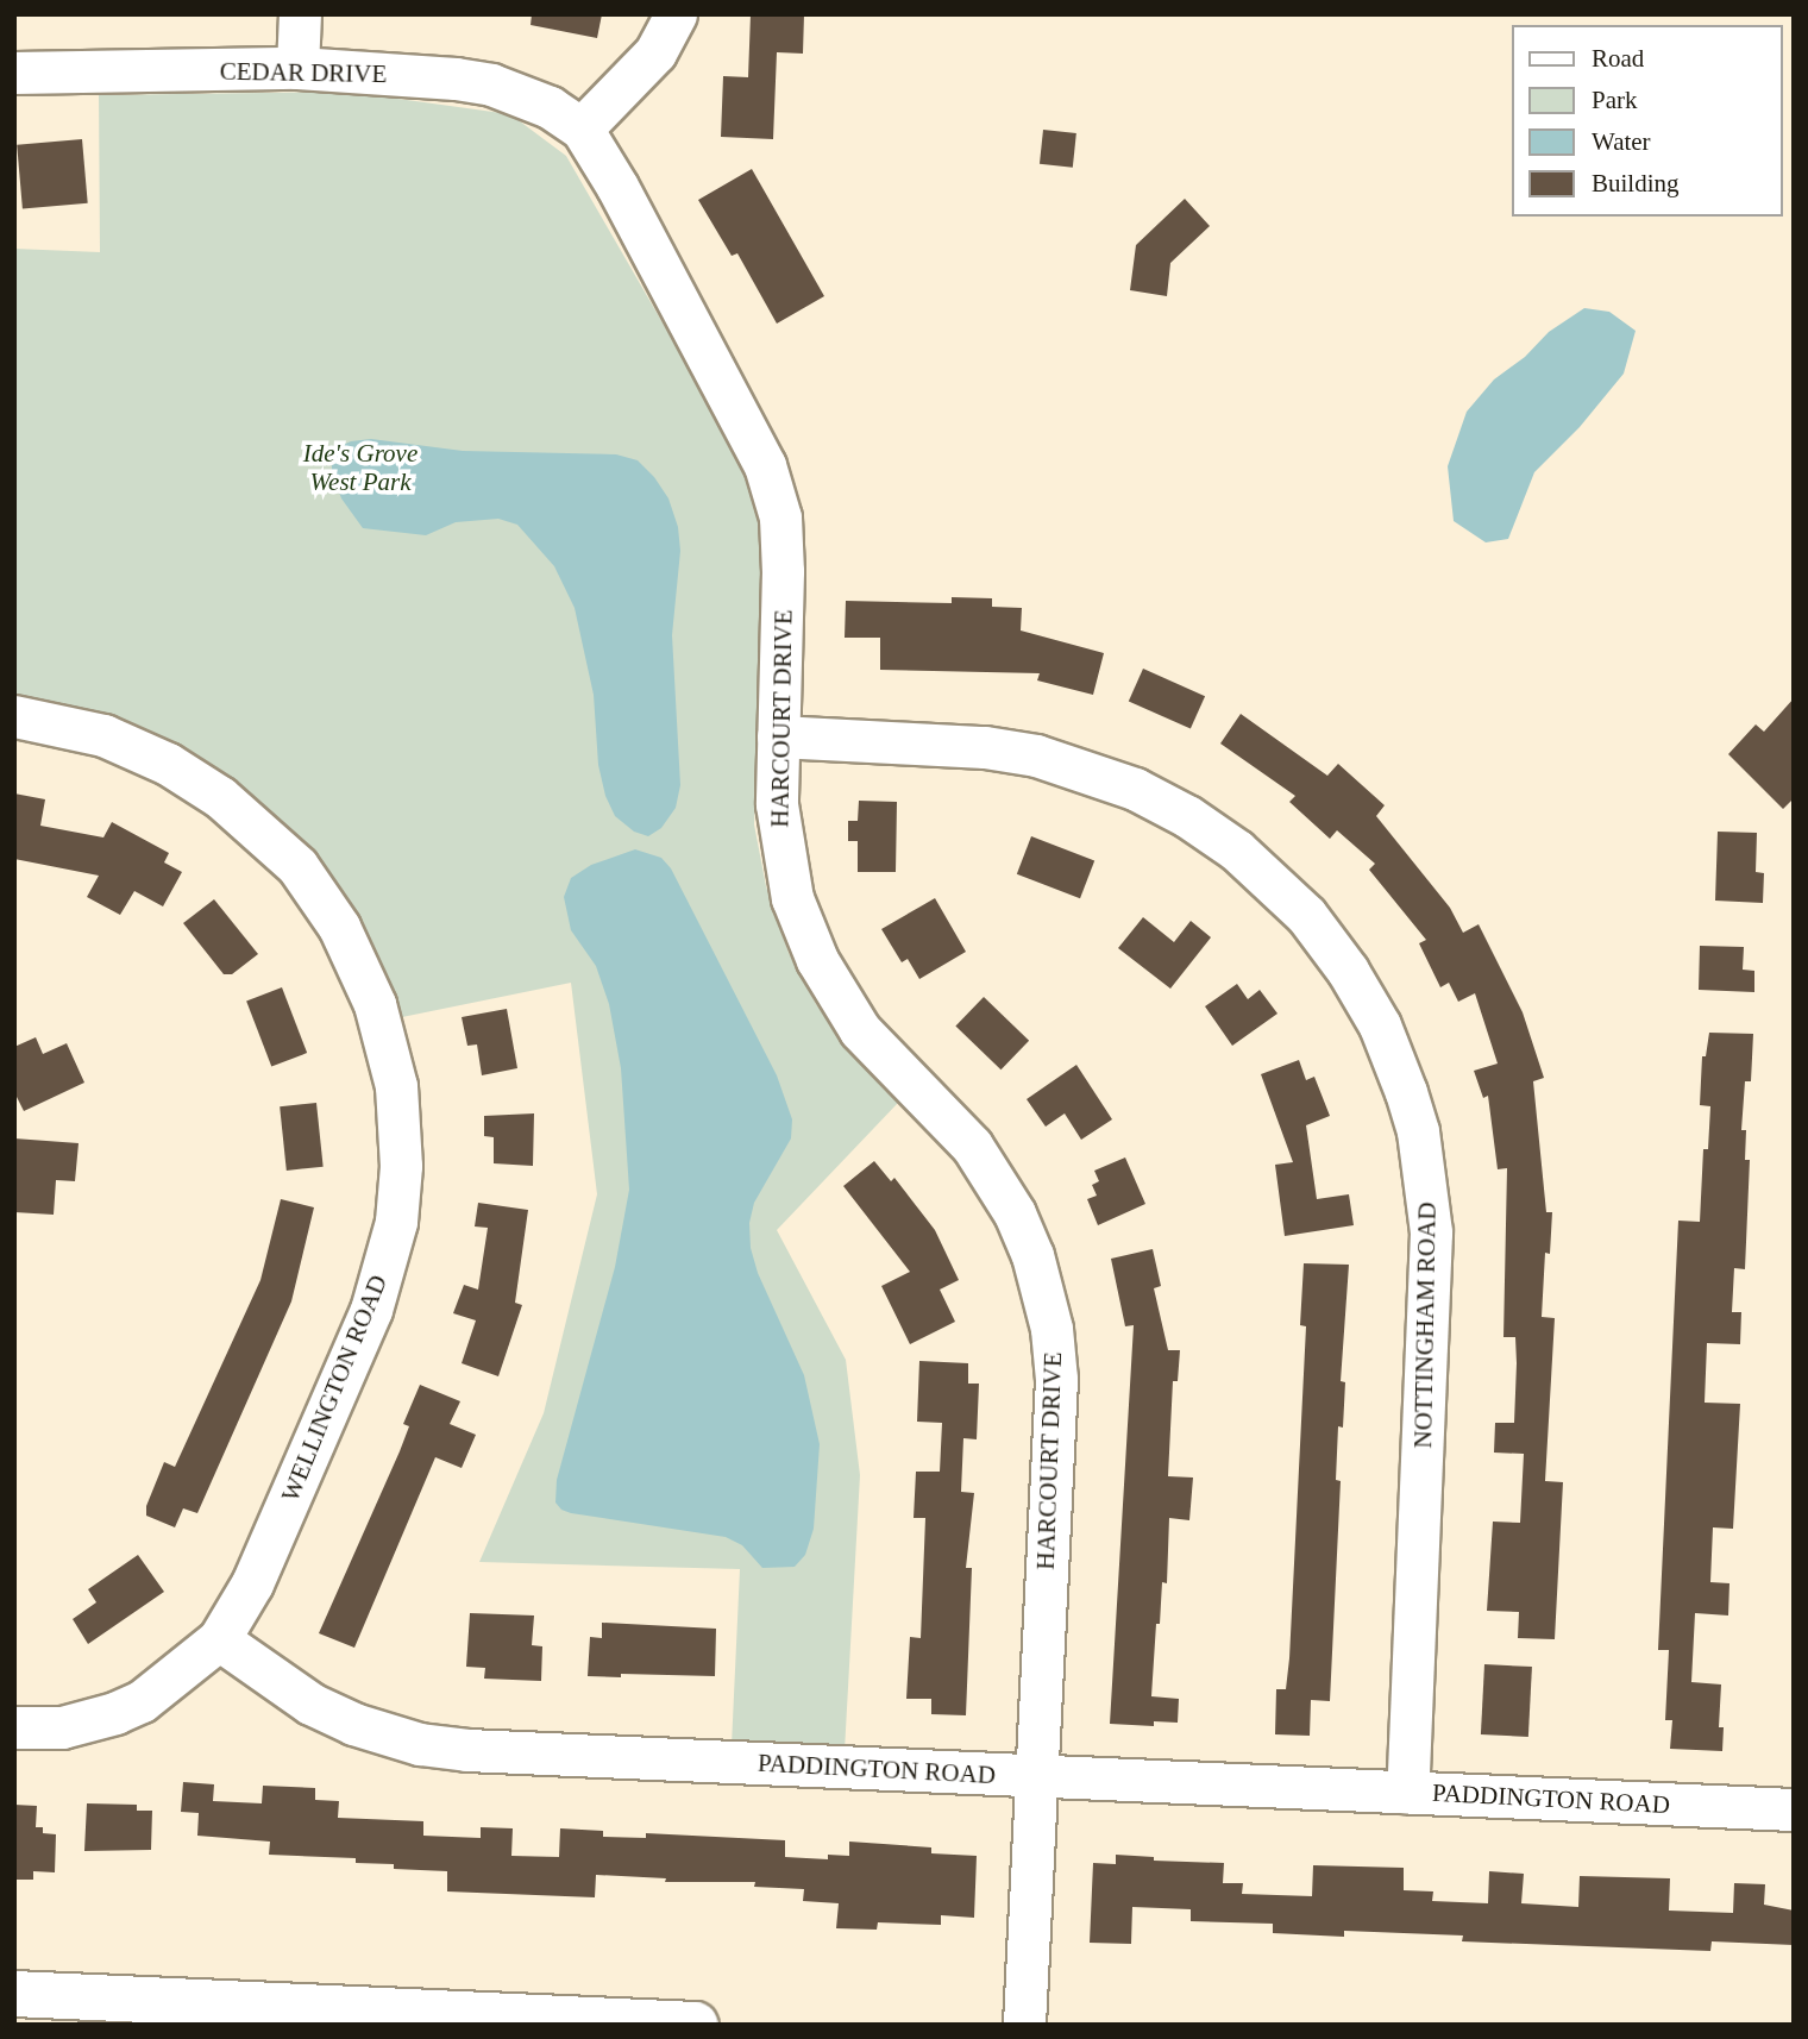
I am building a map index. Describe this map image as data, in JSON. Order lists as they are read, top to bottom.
{
  "streets": {
    "street": [
      "CEDAR DRIVE",
      "HARCOURT DRIVE",
      "NOTTINGHAM ROAD",
      "WELLINGTON ROAD",
      "PADDINGTON ROAD"
    ]
  },
  "crossings": [
    ["CEDAR DRIVE", "HARCOURT DRIVE"],
    ["HARCOURT DRIVE", "NOTTINGHAM ROAD"],
    ["HARCOURT DRIVE", "PADDINGTON ROAD"],
    ["NOTTINGHAM ROAD", "PADDINGTON ROAD"],
    ["WELLINGTON ROAD", "PADDINGTON ROAD"]
  ],
  "parks": ["Ide's Grove West Park"],
  "legend": [
    "Road",
    "Park",
    "Water",
    "Building"
  ]
}
